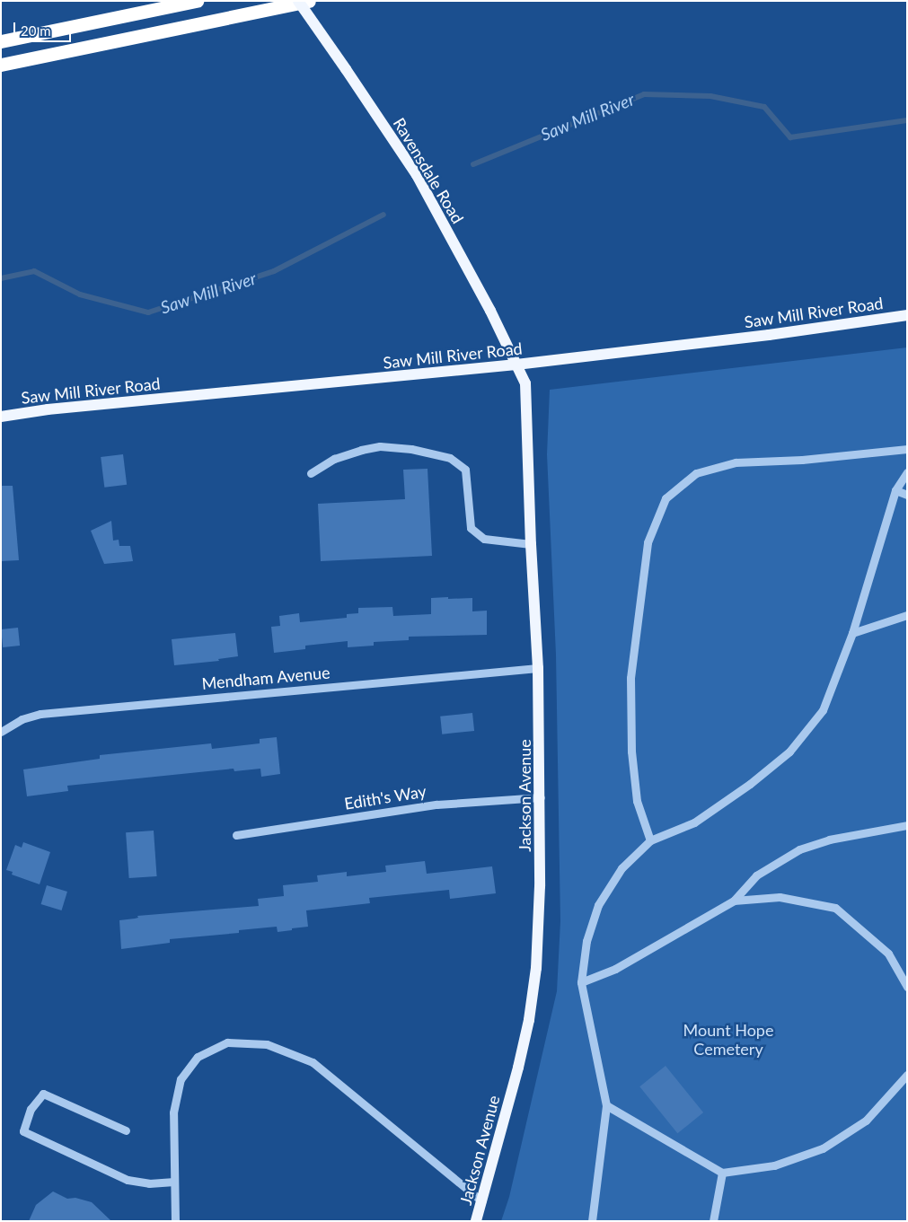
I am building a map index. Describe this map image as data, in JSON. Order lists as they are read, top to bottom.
{
  "streets": {
    "main road": ["Ravensdale Road", "Saw Mill River Road", "Jackson Avenue"],
    "street": ["Mendham Avenue", "Edith's Way"]
  },
  "crossings": [
    ["Ravensdale Road", "Saw Mill River Road"],
    ["Ravensdale Road", "Jackson Avenue"],
    ["Saw Mill River Road", "Jackson Avenue"],
    ["Mendham Avenue", "Jackson Avenue"],
    ["Jackson Avenue", "Edith's Way"]
  ],
  "water": ["Saw Mill River"],
  "parks": ["Mount Hope Cemetery"],
  "scale_bar": "20 m"
}
